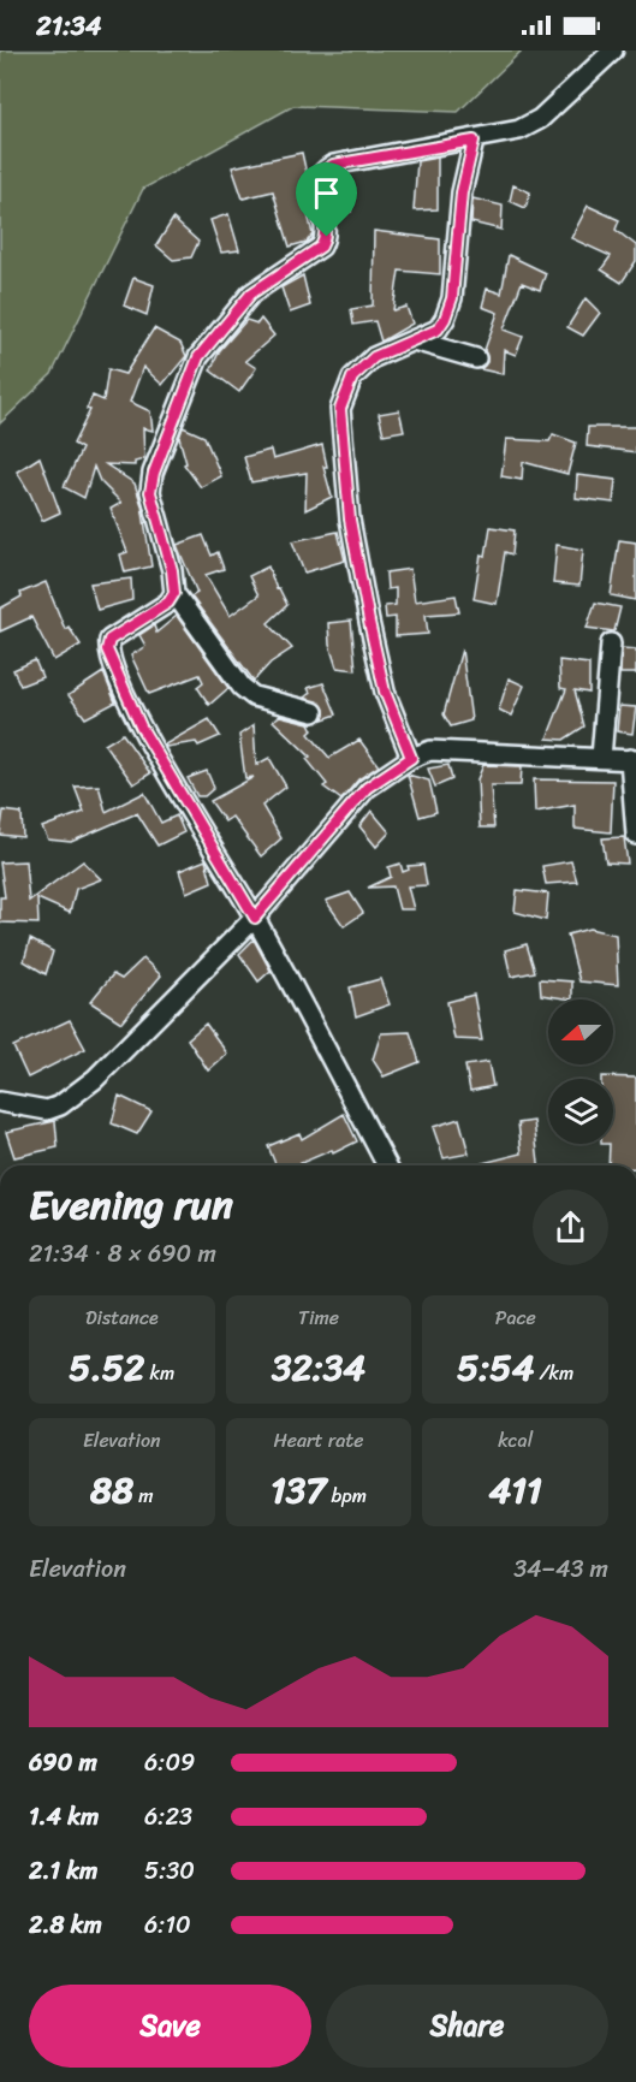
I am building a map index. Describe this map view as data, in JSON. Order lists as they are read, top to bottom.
{
  "north": "left",
  "page": {
    "status": "21:34",
    "heading": ["Evening run", "21:34 · 8 × 690 m"],
    "stats": [
      ["Distance", "5.52 km"],
      ["Time", "32:34"],
      ["Pace", "5:54 /km"],
      ["Elevation", "88 m"],
      ["Heart rate", "137 bpm"],
      ["kcal", "411"]
    ],
    "chart": ["Elevation", "34–43 m"],
    "list": [
      {
        "name": "690 m",
        "note": "6:09"
      },
      {
        "name": "1.4 km",
        "note": "6:23"
      },
      {
        "name": "2.1 km",
        "note": "5:30"
      },
      {
        "name": "2.8 km",
        "note": "6:10"
      }
    ],
    "buttons": ["Save", "Share"]
  }
}
